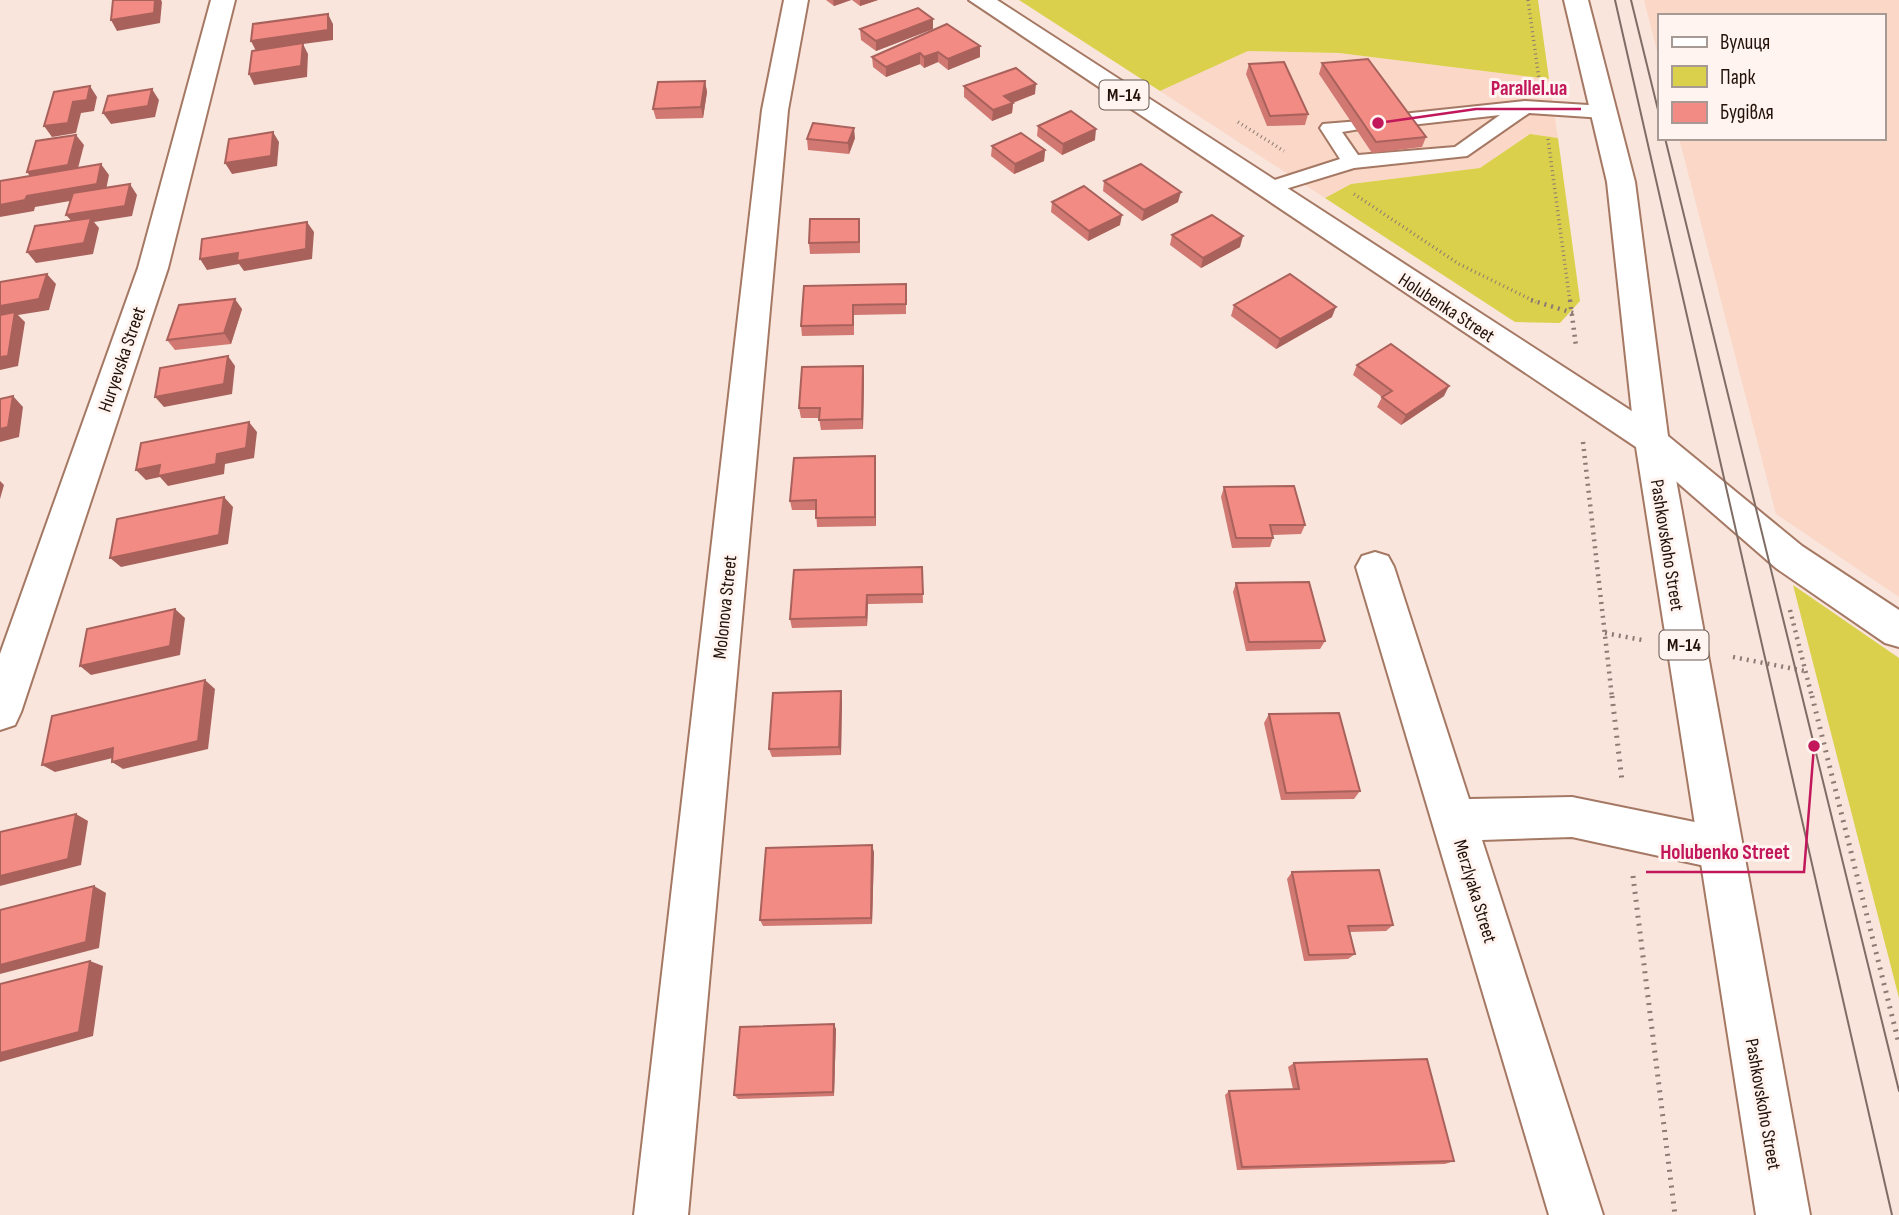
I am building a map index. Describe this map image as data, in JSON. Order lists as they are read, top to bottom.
{
  "streets": {
    "main road": [
      "М-14",
      "Holubenka Street",
      "Huryevska Street",
      "Pashkovskoho Street",
      "Molonova Street",
      "Merzlyaka Street"
    ]
  },
  "crossings": [
    ["Holubenka Street", "Pashkovskoho Street"]
  ],
  "places": ["Parallel.ua", "Holubenko Street"],
  "legend": ["Вулиця", "Парк", "Будівля"]
}
